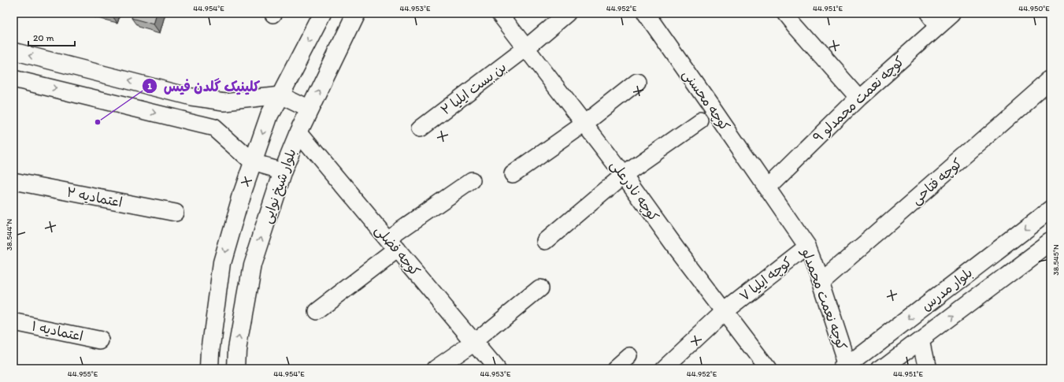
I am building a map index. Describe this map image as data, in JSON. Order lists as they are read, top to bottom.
{
  "streets": {
    "main road": ["بلوار شیخ نوایی", "بلوار مدرس"],
    "street": [
      "بن بست ایلیا ۲",
      "کوچه نعمت محمدلو ۹",
      "کوچه محسنی",
      "کوچه فتاحی",
      "کوچه نادرعلی",
      "اعتمادیه ۲",
      "کوچه فضلی",
      "۷ کوچه ایلیا",
      "کوچه نعمت محمدلو",
      "اعتمادیه ۱"
    ]
  },
  "crossings": [
    ["بن بست ایلیا ۲", "کوچه نادرعلی"],
    ["کوچه نعمت محمدلو ۹", "کوچه محسنی"],
    ["کوچه نعمت محمدلو ۹", "کوچه نعمت محمدلو"],
    ["کوچه محسنی", "کوچه نعمت محمدلو"],
    ["کوچه فتاحی", "کوچه نعمت محمدلو"],
    ["بلوار شیخ نوایی", "کوچه فضلی"],
    ["کوچه نادرعلی", "۷ کوچه ایلیا"],
    ["۷ کوچه ایلیا", "کوچه نعمت محمدلو"],
    ["بلوار مدرس", "کوچه نعمت محمدلو"]
  ],
  "places": ["کلینیک گلدن فیس"],
  "scale_bar": "20 m",
  "coordinates": [
    "44.954°E",
    "44.953°E",
    "44.952°E",
    "44.951°E",
    "44.950°E",
    "38.544°N",
    "38.545°N",
    "44.955°E"
  ]
}
